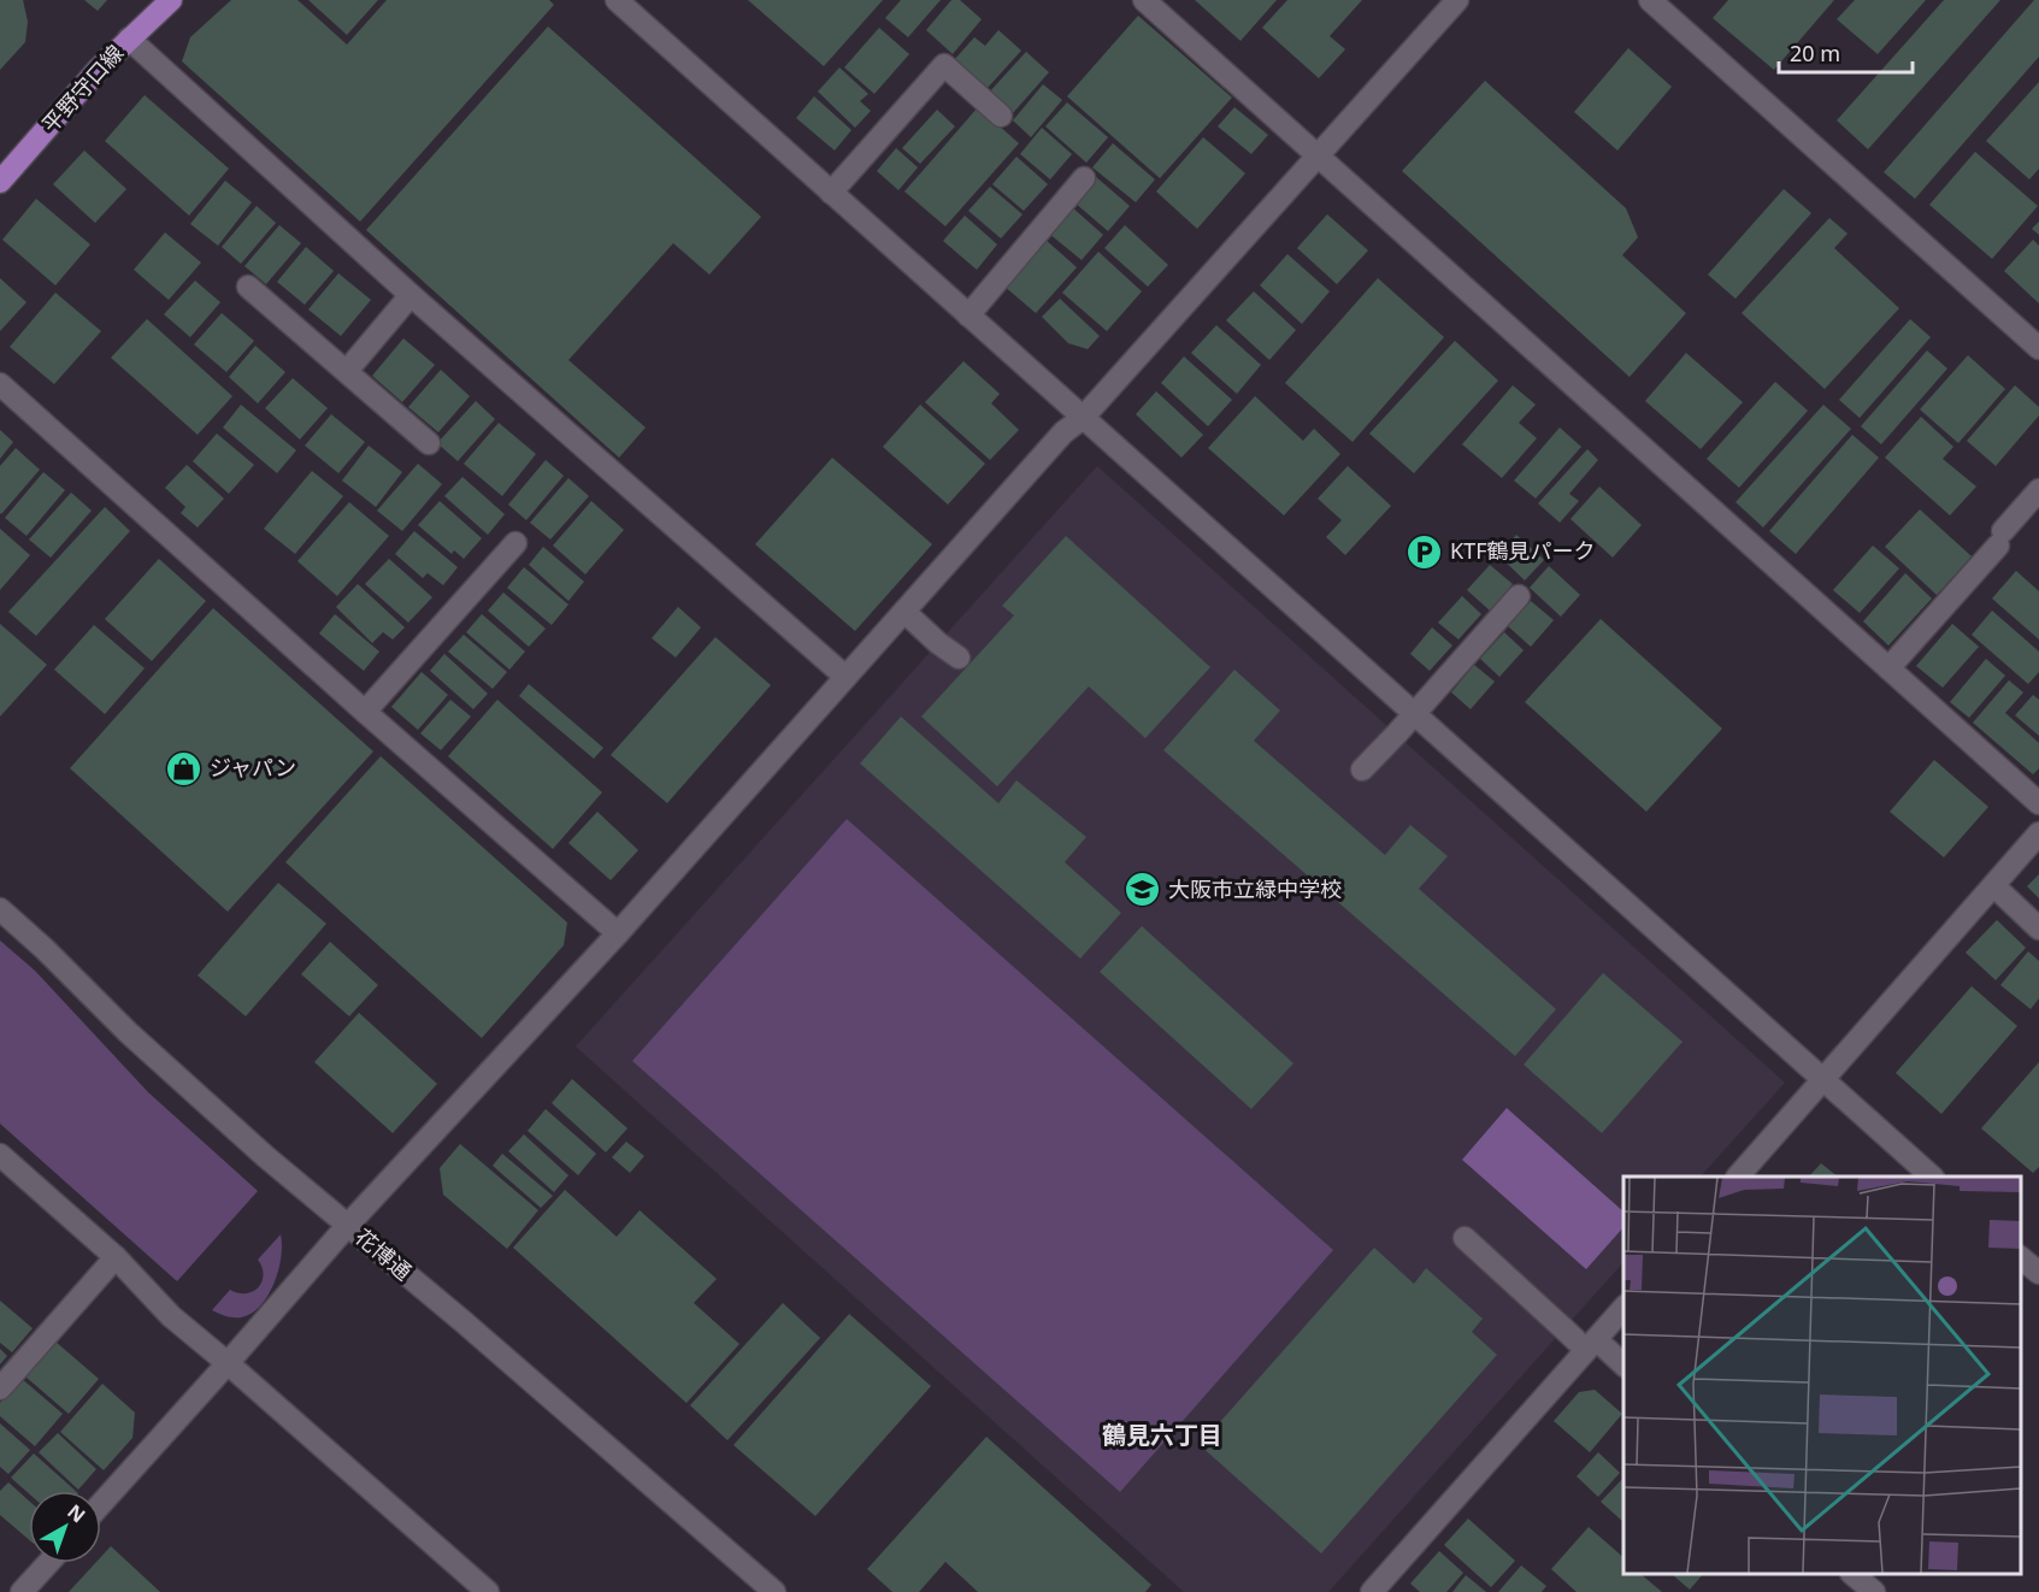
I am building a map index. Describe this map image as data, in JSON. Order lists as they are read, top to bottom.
{
  "streets": {
    "main road": ["平野守口線"],
    "street": ["花博通"]
  },
  "districts": ["鶴見六丁目"],
  "places": {
    "parking": ["KTF鶴見パーク"],
    "shop": ["ジャパン"],
    "school or university": ["大阪市立緑中学校"]
  },
  "scale_bar": "20 m",
  "north": "top right"
}
